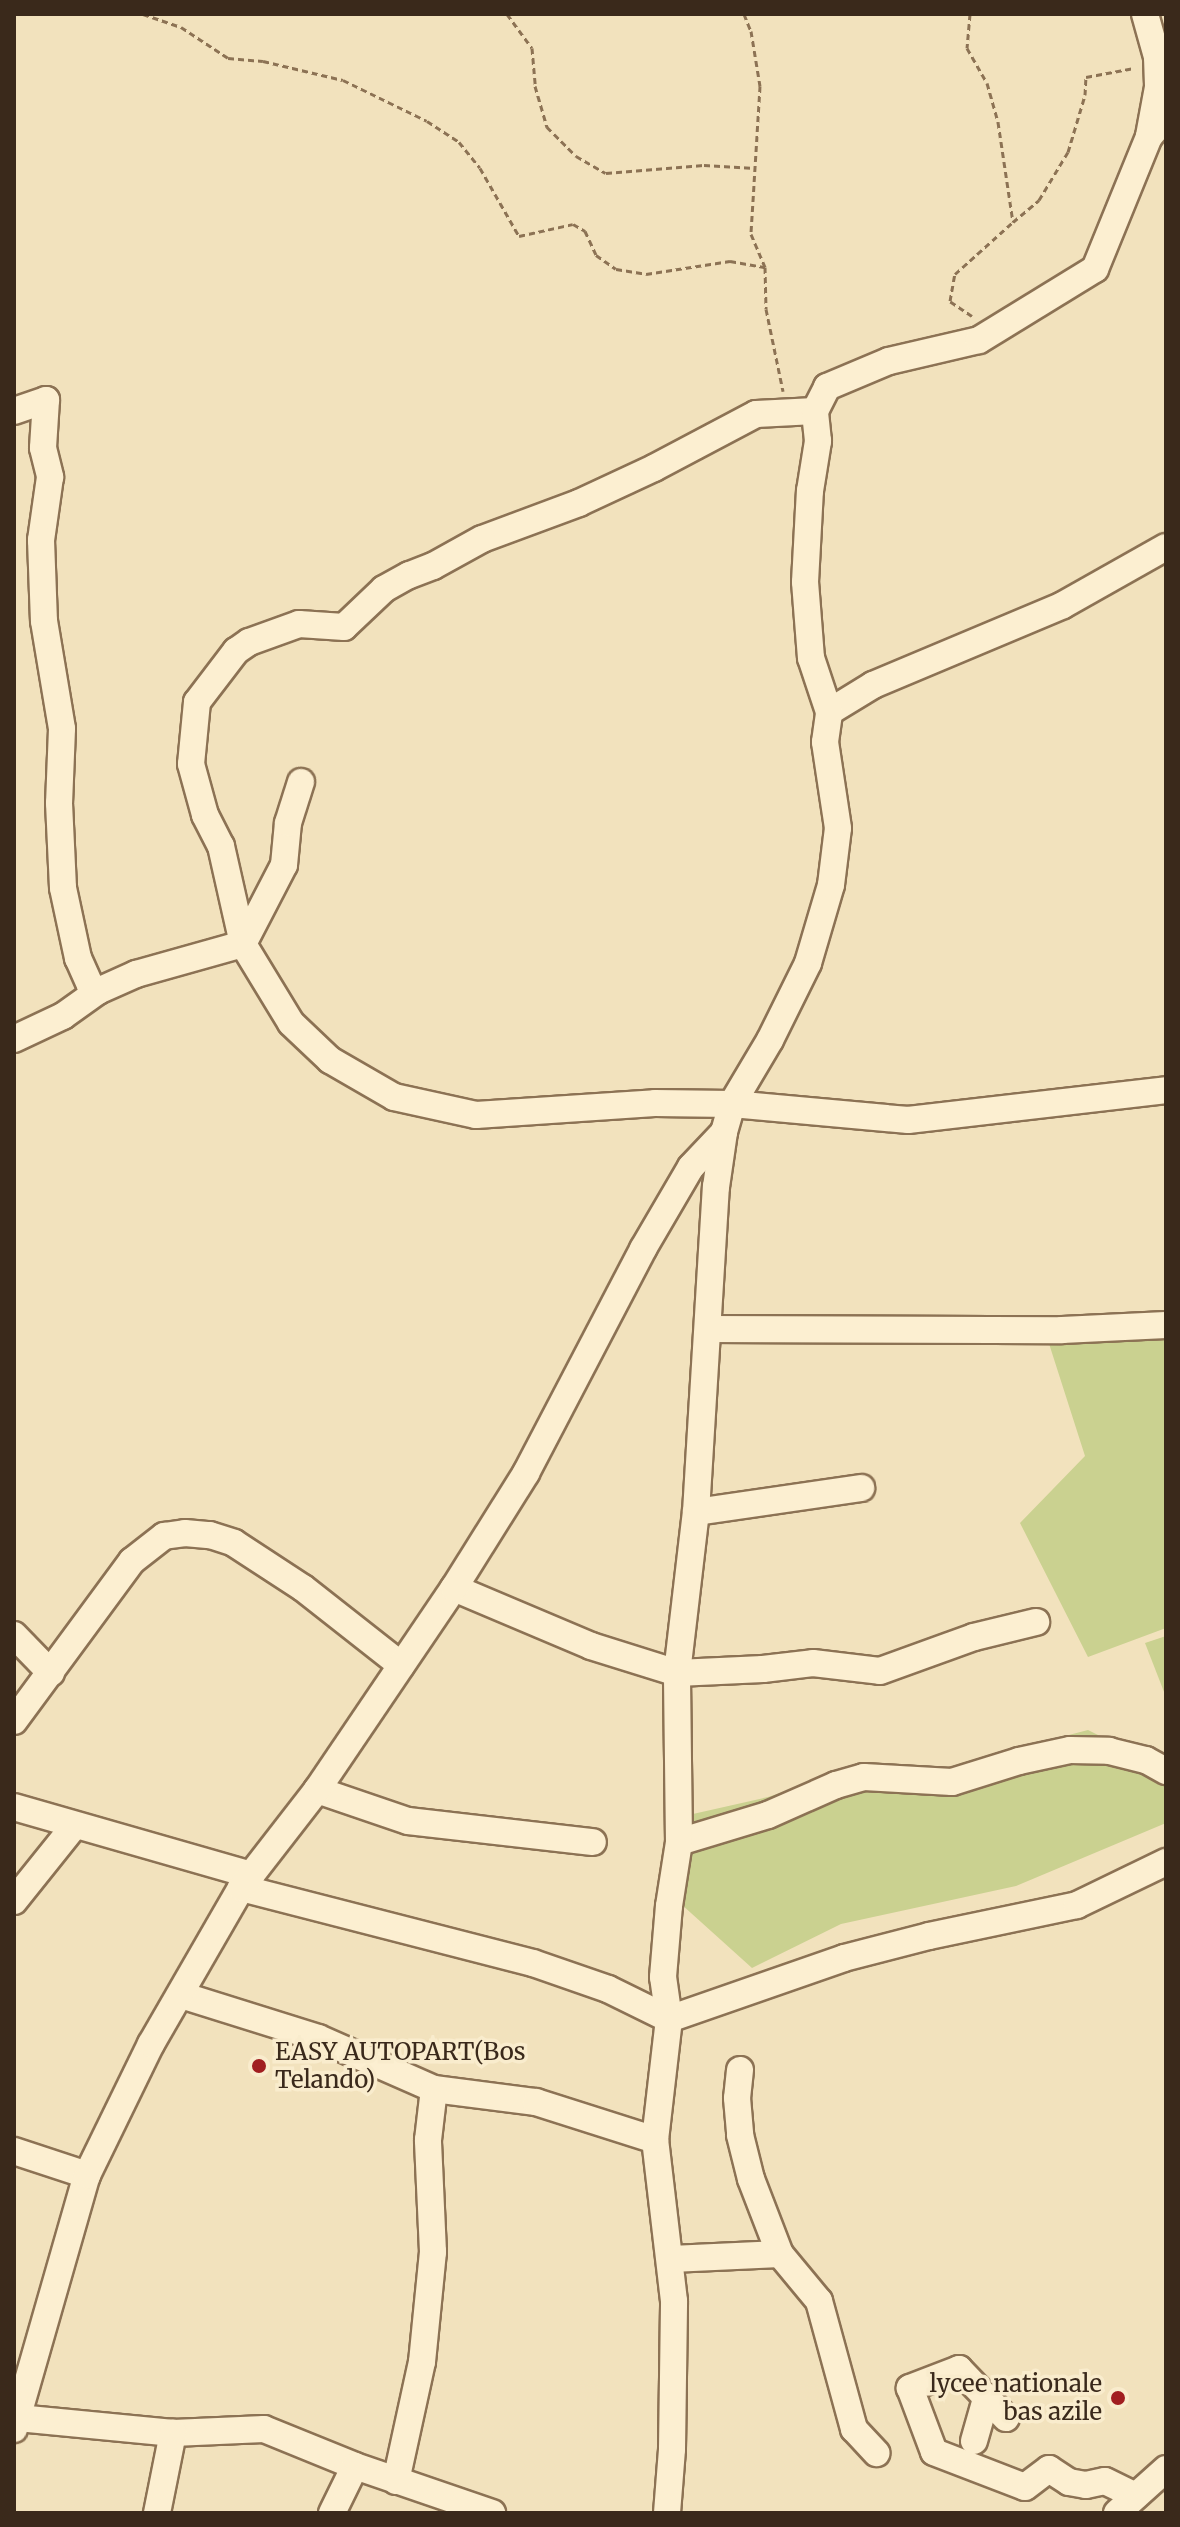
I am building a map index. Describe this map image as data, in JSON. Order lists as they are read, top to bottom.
{
  "places": ["EASY AUTOPART(Bos Telando)", "lycee nationale bas azile"]
}
